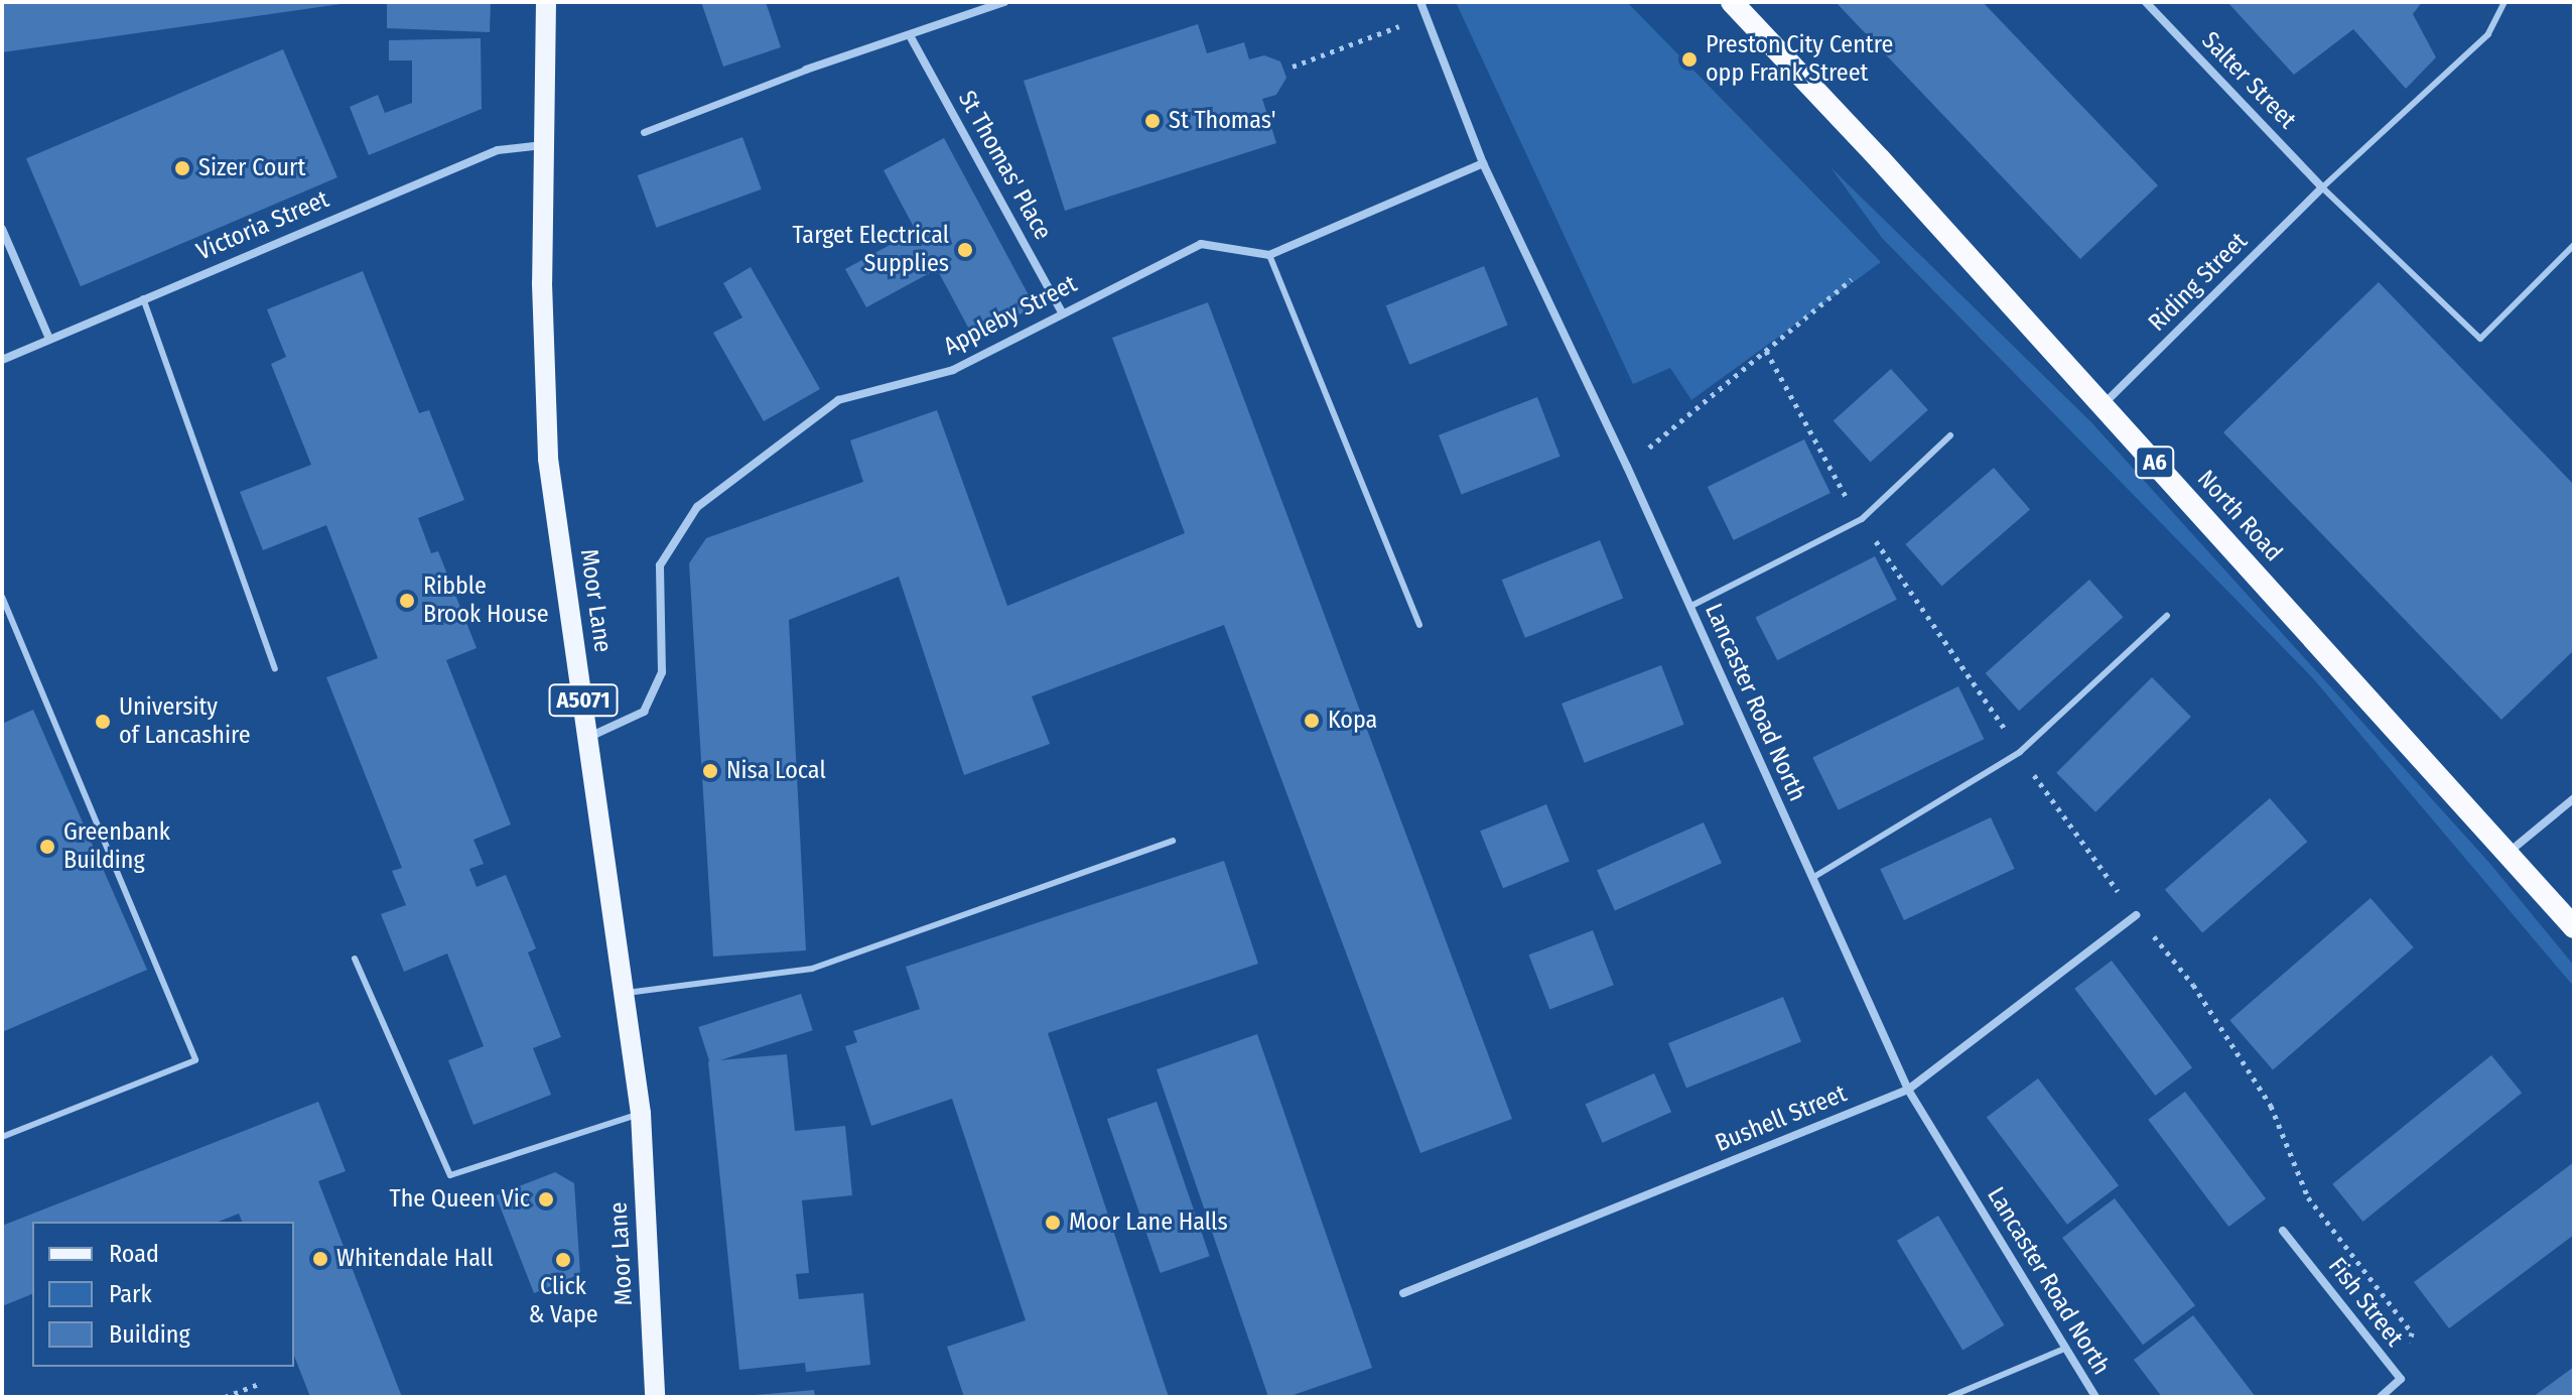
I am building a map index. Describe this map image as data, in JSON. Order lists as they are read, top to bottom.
{
  "streets": {
    "highway": ["A6", "North Road"],
    "main road": ["Moor Lane", "A5071"],
    "street": [
      "Salter Street",
      "St Thomas' Place",
      "Victoria Street",
      "Riding Street",
      "Appleby Street",
      "Lancaster Road North",
      "Bushell Street",
      "Fish Street"
    ]
  },
  "crossings": [
    ["Salter Street", "Riding Street"],
    ["St Thomas' Place", "Appleby Street"],
    ["Victoria Street", "Moor Lane"],
    ["Riding Street", "North Road"],
    ["Appleby Street", "Moor Lane"],
    ["Lancaster Road North", "Bushell Street"]
  ],
  "places": [
    "Preston City Centre opp Frank Street",
    "St Thomas'",
    "Sizer Court",
    "Target Electrical Supplies",
    "Ribble Brook House",
    "Kopa",
    "University of Lancashire",
    "Nisa Local",
    "Greenbank Building",
    "The Queen Vic",
    "Moor Lane Halls",
    "Whitendale Hall",
    "Click & Vape"
  ],
  "legend": ["Road", "Park", "Building"]
}
